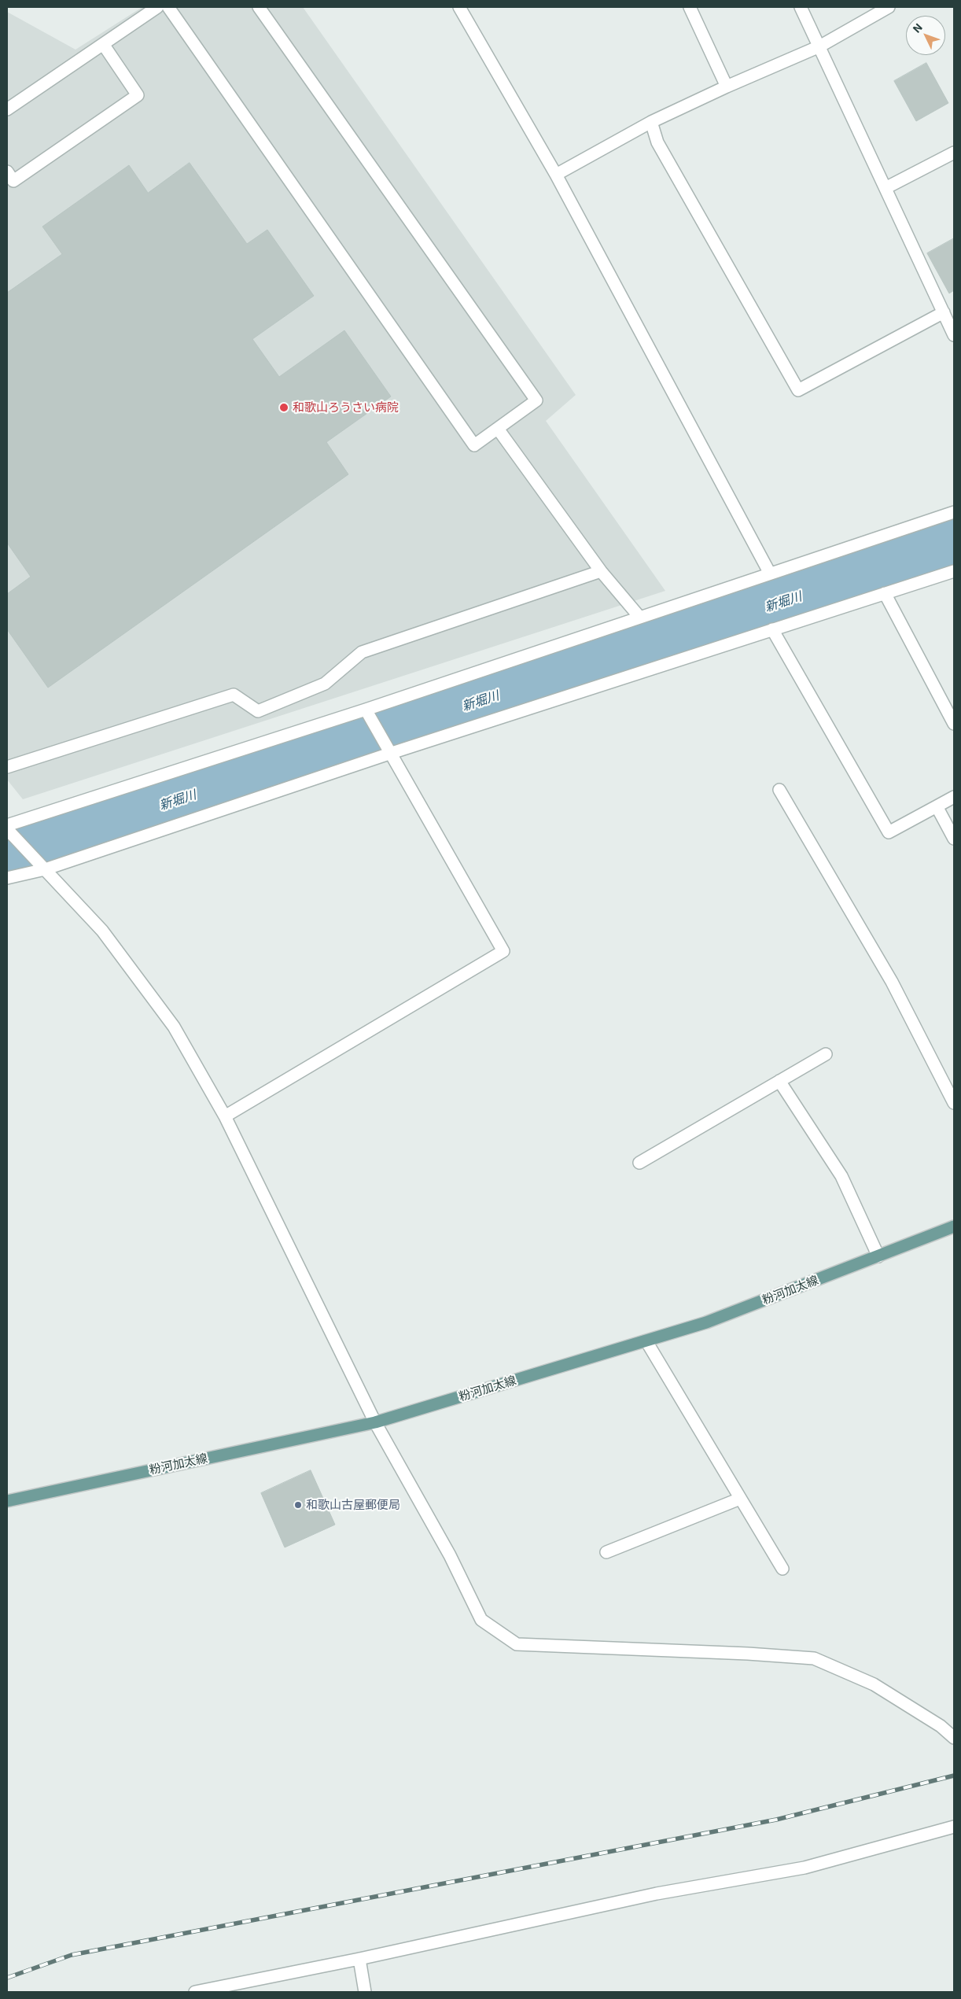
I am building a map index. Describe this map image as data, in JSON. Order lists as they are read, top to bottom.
{
  "streets": {
    "main road": ["粉河加太線"]
  },
  "water": ["新堀川"],
  "places": ["和歌山ろうさい病院", "和歌山古屋郵便局"],
  "north": "top left"
}
